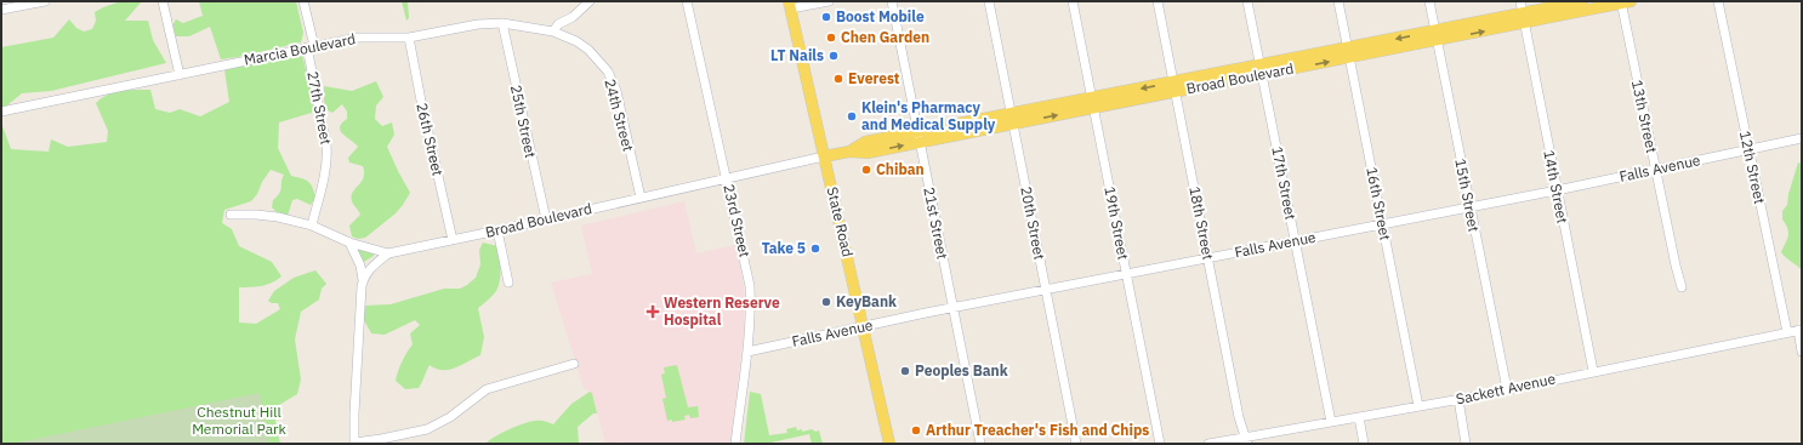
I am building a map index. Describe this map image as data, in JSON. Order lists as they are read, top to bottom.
{
  "streets": {
    "main road": ["Broad Boulevard", "State Road"],
    "street": [
      "Marcia Boulevard",
      "27th Street",
      "24th Street",
      "13th Street",
      "25th Street",
      "26th Street",
      "12th Street",
      "Falls Avenue",
      "17th Street",
      "14th Street",
      "15th Street",
      "16th Street",
      "23rd Street",
      "21st Street",
      "20th Street",
      "19th Street",
      "18th Street",
      "Sackett Avenue"
    ]
  },
  "crossings": [
    ["Marcia Boulevard", "27th Street"],
    ["Marcia Boulevard", "24th Street"],
    ["Marcia Boulevard", "25th Street"],
    ["Marcia Boulevard", "26th Street"],
    ["Broad Boulevard", "27th Street"],
    ["Broad Boulevard", "24th Street"],
    ["Broad Boulevard", "13th Street"],
    ["Broad Boulevard", "25th Street"],
    ["Broad Boulevard", "26th Street"],
    ["Broad Boulevard", "17th Street"],
    ["Broad Boulevard", "14th Street"],
    ["Broad Boulevard", "15th Street"],
    ["Broad Boulevard", "16th Street"],
    ["Broad Boulevard", "23rd Street"],
    ["Broad Boulevard", "State Road"],
    ["Broad Boulevard", "21st Street"],
    ["Broad Boulevard", "20th Street"],
    ["Broad Boulevard", "19th Street"],
    ["Broad Boulevard", "18th Street"],
    ["13th Street", "Falls Avenue"],
    ["12th Street", "Falls Avenue"],
    ["12th Street", "Sackett Avenue"],
    ["Falls Avenue", "17th Street"],
    ["Falls Avenue", "14th Street"],
    ["Falls Avenue", "15th Street"],
    ["Falls Avenue", "16th Street"],
    ["Falls Avenue", "23rd Street"],
    ["Falls Avenue", "State Road"],
    ["Falls Avenue", "21st Street"],
    ["Falls Avenue", "20th Street"],
    ["Falls Avenue", "19th Street"],
    ["Falls Avenue", "18th Street"],
    ["17th Street", "Sackett Avenue"],
    ["14th Street", "Sackett Avenue"],
    ["15th Street", "Sackett Avenue"],
    ["16th Street", "Sackett Avenue"],
    ["18th Street", "Sackett Avenue"]
  ],
  "parks": ["Chestnut Hill Memorial Park"],
  "places": {
    "other": [
      "Boost Mobile",
      "Chen Garden",
      "LT Nails",
      "Everest",
      "Klein's Pharmacy and Medical Supply",
      "Chiban",
      "Take 5",
      "KeyBank",
      "Peoples Bank",
      "Arthur Treacher's Fish and Chips"
    ],
    "health": ["Western Reserve Hospital"]
  }
}
